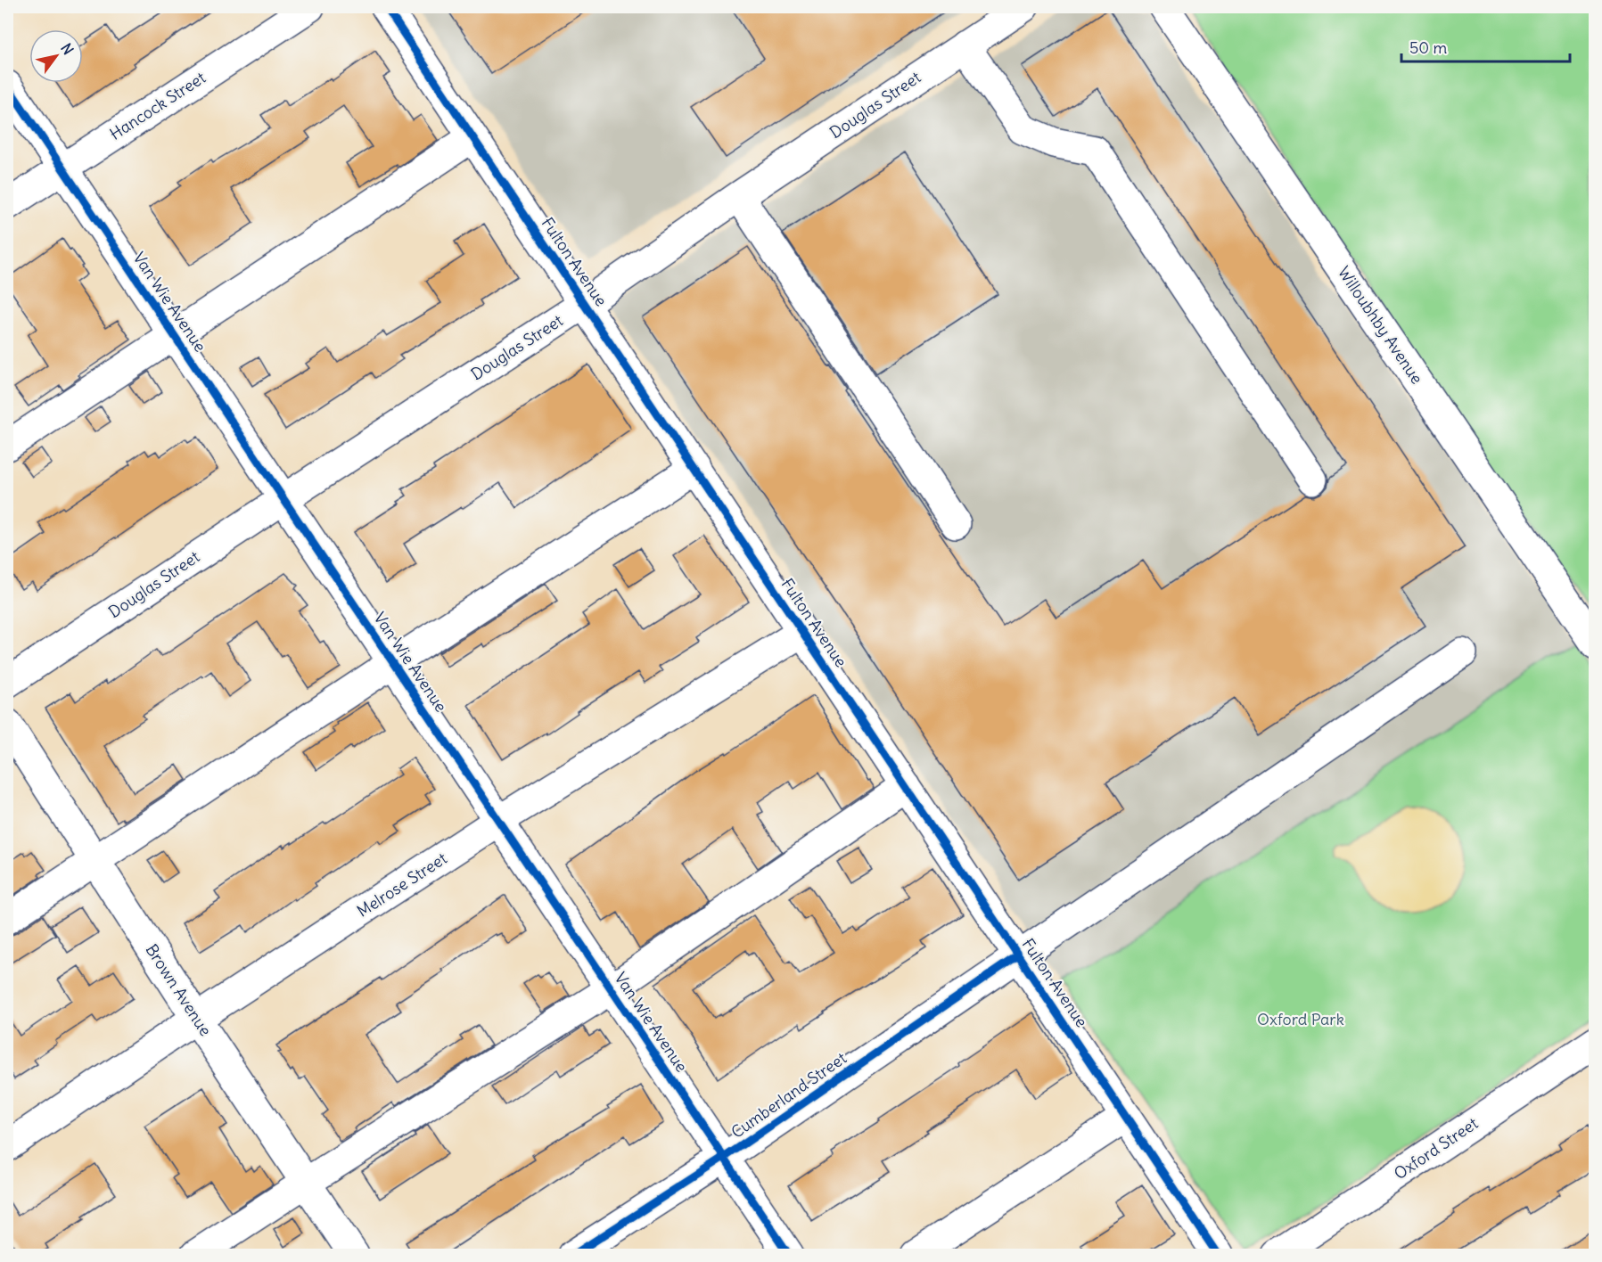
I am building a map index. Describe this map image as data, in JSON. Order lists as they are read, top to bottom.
{
  "streets": {
    "street": [
      "Douglas Street",
      "Hancock Street",
      "Fulton Avenue",
      "Van Wie Avenue",
      "Willoubhby Avenue",
      "Melrose Street",
      "Brown Avenue",
      "Cumberland Street",
      "Oxford Street"
    ]
  },
  "crossings": [
    ["Douglas Street", "Fulton Avenue"],
    ["Douglas Street", "Van Wie Avenue"],
    ["Hancock Street", "Van Wie Avenue"],
    ["Fulton Avenue", "Melrose Street"],
    ["Fulton Avenue", "Cumberland Street"],
    ["Van Wie Avenue", "Melrose Street"],
    ["Van Wie Avenue", "Cumberland Street"],
    ["Melrose Street", "Brown Avenue"]
  ],
  "parks": ["Oxford Park"],
  "scale_bar": "50 m",
  "north": "top right"
}
